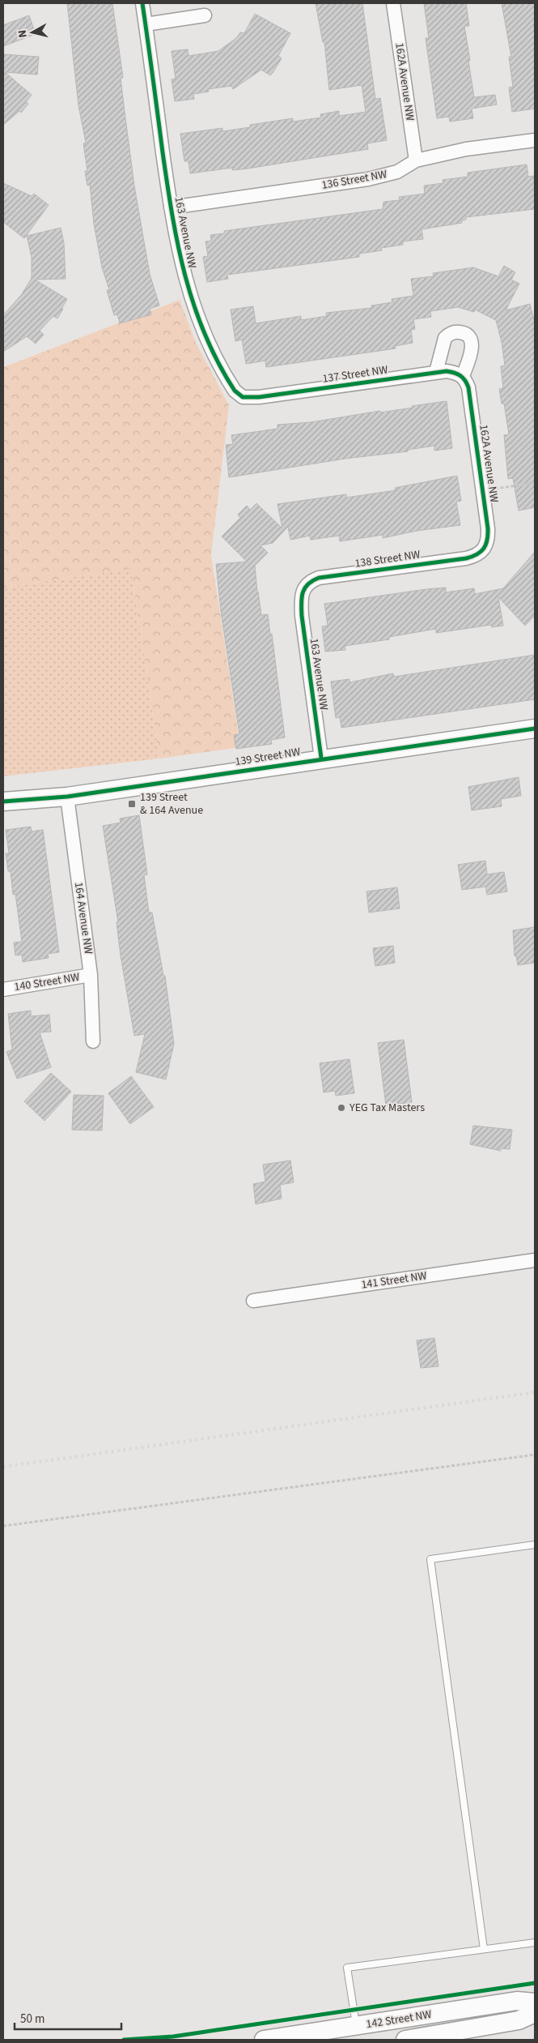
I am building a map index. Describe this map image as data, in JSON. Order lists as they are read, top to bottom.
{
  "streets": {
    "street": [
      "162A Avenue NW",
      "136 Street NW",
      "163 Avenue NW",
      "137 Street NW",
      "138 Street NW",
      "139 Street NW",
      "164 Avenue NW",
      "140 Street NW",
      "141 Street NW",
      "142 Street NW"
    ]
  },
  "crossings": [
    ["162A Avenue NW", "136 Street NW"],
    ["162A Avenue NW", "137 Street NW"],
    ["162A Avenue NW", "138 Street NW"],
    ["136 Street NW", "163 Avenue NW"],
    ["163 Avenue NW", "137 Street NW"],
    ["163 Avenue NW", "138 Street NW"],
    ["163 Avenue NW", "139 Street NW"],
    ["139 Street NW", "164 Avenue NW"],
    ["164 Avenue NW", "140 Street NW"]
  ],
  "places": {
    "transit": ["139 Street & 164 Avenue"],
    "other": ["YEG Tax Masters"]
  },
  "scale_bar": "50 m",
  "north": "left"
}
